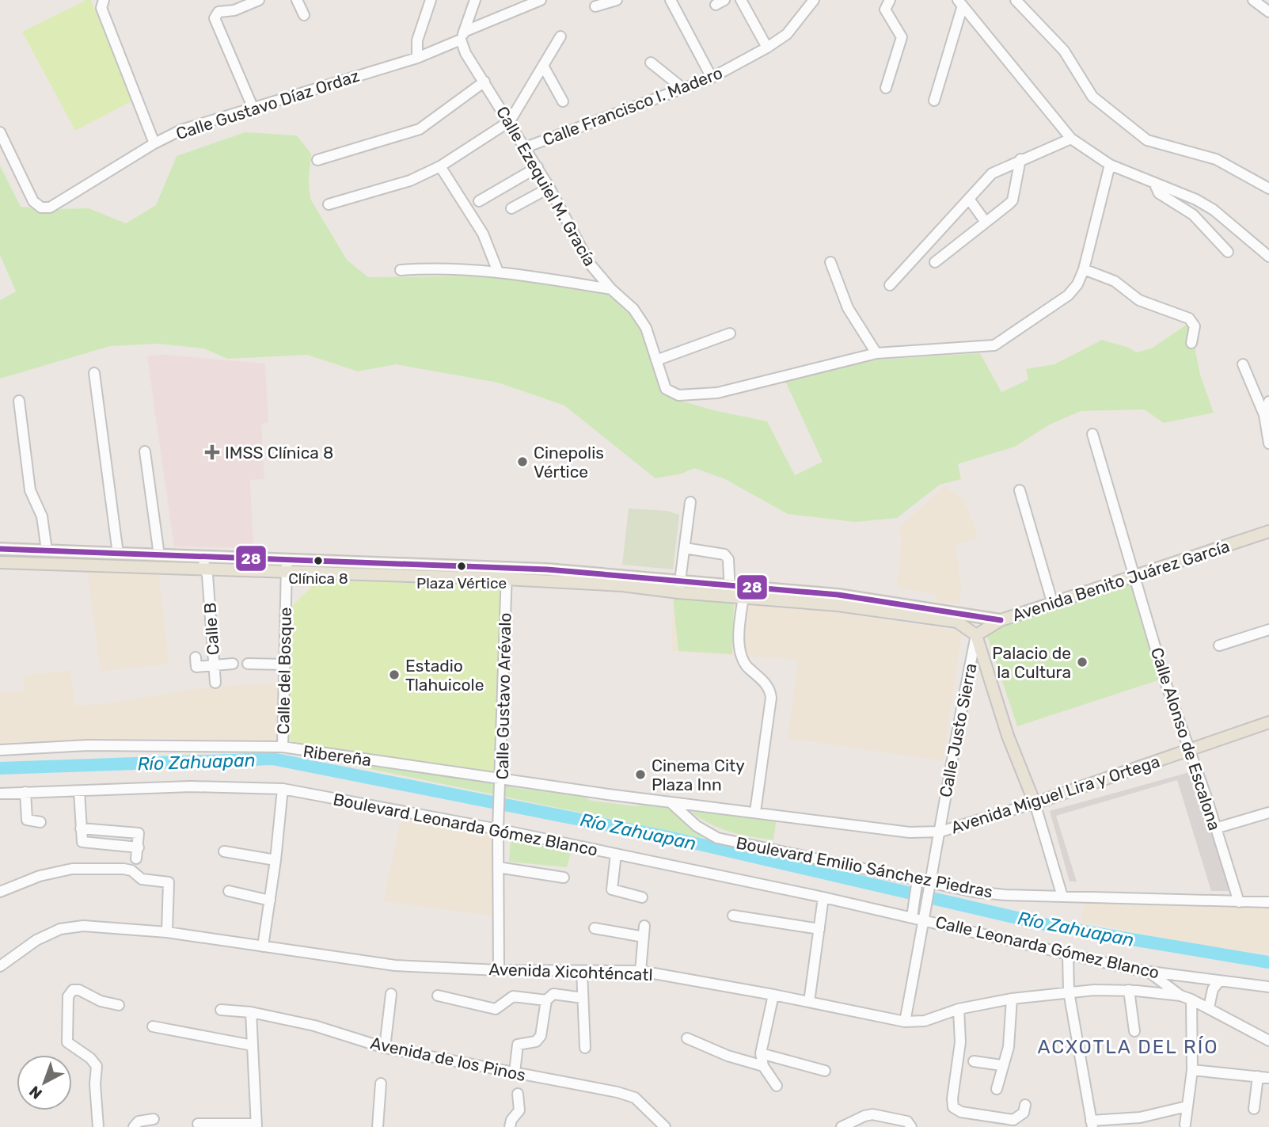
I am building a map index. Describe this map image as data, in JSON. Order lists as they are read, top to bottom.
{
  "streets": {
    "main road": ["Avenida Benito Juárez García", "Avenida Miguel Lira y Ortega"],
    "street": [
      "Calle Gustavo Díaz Ordaz",
      "Calle Francisco I. Madero",
      "Calle Ezequiel M. Gracía",
      "Calle B",
      "Calle del Bosque",
      "Calle Gustavo Arévalo",
      "Calle Justo Sierra",
      "Calle Alonso de Escalona",
      "Ribereña",
      "Boulevard Leonarda Gómez Blanco",
      "Boulevard Emilio Sánchez Piedras",
      "Calle Leonarda Gómez Blanco",
      "Avenida Xicohténcatl",
      "Avenida de los Pinos"
    ]
  },
  "crossings": [
    ["Calle Gustavo Díaz Ordaz", "Calle Ezequiel M. Gracía"],
    ["Calle Francisco I. Madero", "Calle Ezequiel M. Gracía"],
    ["Avenida Benito Juárez García", "Calle Justo Sierra"],
    ["Avenida Benito Juárez García", "Calle Alonso de Escalona"],
    ["Calle del Bosque", "Ribereña"],
    ["Calle Gustavo Arévalo", "Ribereña"],
    ["Calle Gustavo Arévalo", "Boulevard Leonarda Gómez Blanco"],
    ["Calle Gustavo Arévalo", "Avenida Xicohténcatl"],
    ["Calle Justo Sierra", "Avenida Miguel Lira y Ortega"],
    ["Calle Justo Sierra", "Boulevard Leonarda Gómez Blanco"],
    ["Calle Justo Sierra", "Boulevard Emilio Sánchez Piedras"],
    ["Calle Justo Sierra", "Calle Leonarda Gómez Blanco"],
    ["Calle Justo Sierra", "Avenida Xicohténcatl"],
    ["Calle Alonso de Escalona", "Avenida Miguel Lira y Ortega"],
    ["Calle Alonso de Escalona", "Boulevard Emilio Sánchez Piedras"],
    ["Ribereña", "Avenida Miguel Lira y Ortega"],
    ["Ribereña", "Boulevard Emilio Sánchez Piedras"],
    ["Avenida Miguel Lira y Ortega", "Boulevard Emilio Sánchez Piedras"],
    ["Boulevard Leonarda Gómez Blanco", "Calle Leonarda Gómez Blanco"]
  ],
  "districts": ["ACXOTLA DEL RÍO"],
  "water": ["Río Zahuapan"],
  "places": {
    "health": ["IMSS Clínica 8"],
    "other": [
      "Cinepolis Vértice",
      "Clínica 8",
      "Plaza Vértice",
      "Palacio de la Cultura",
      "Estadio Tlahuicole",
      "Cinema City Plaza Inn"
    ]
  },
  "lines": ["transit line 28"],
  "north": "bottom left"
}
